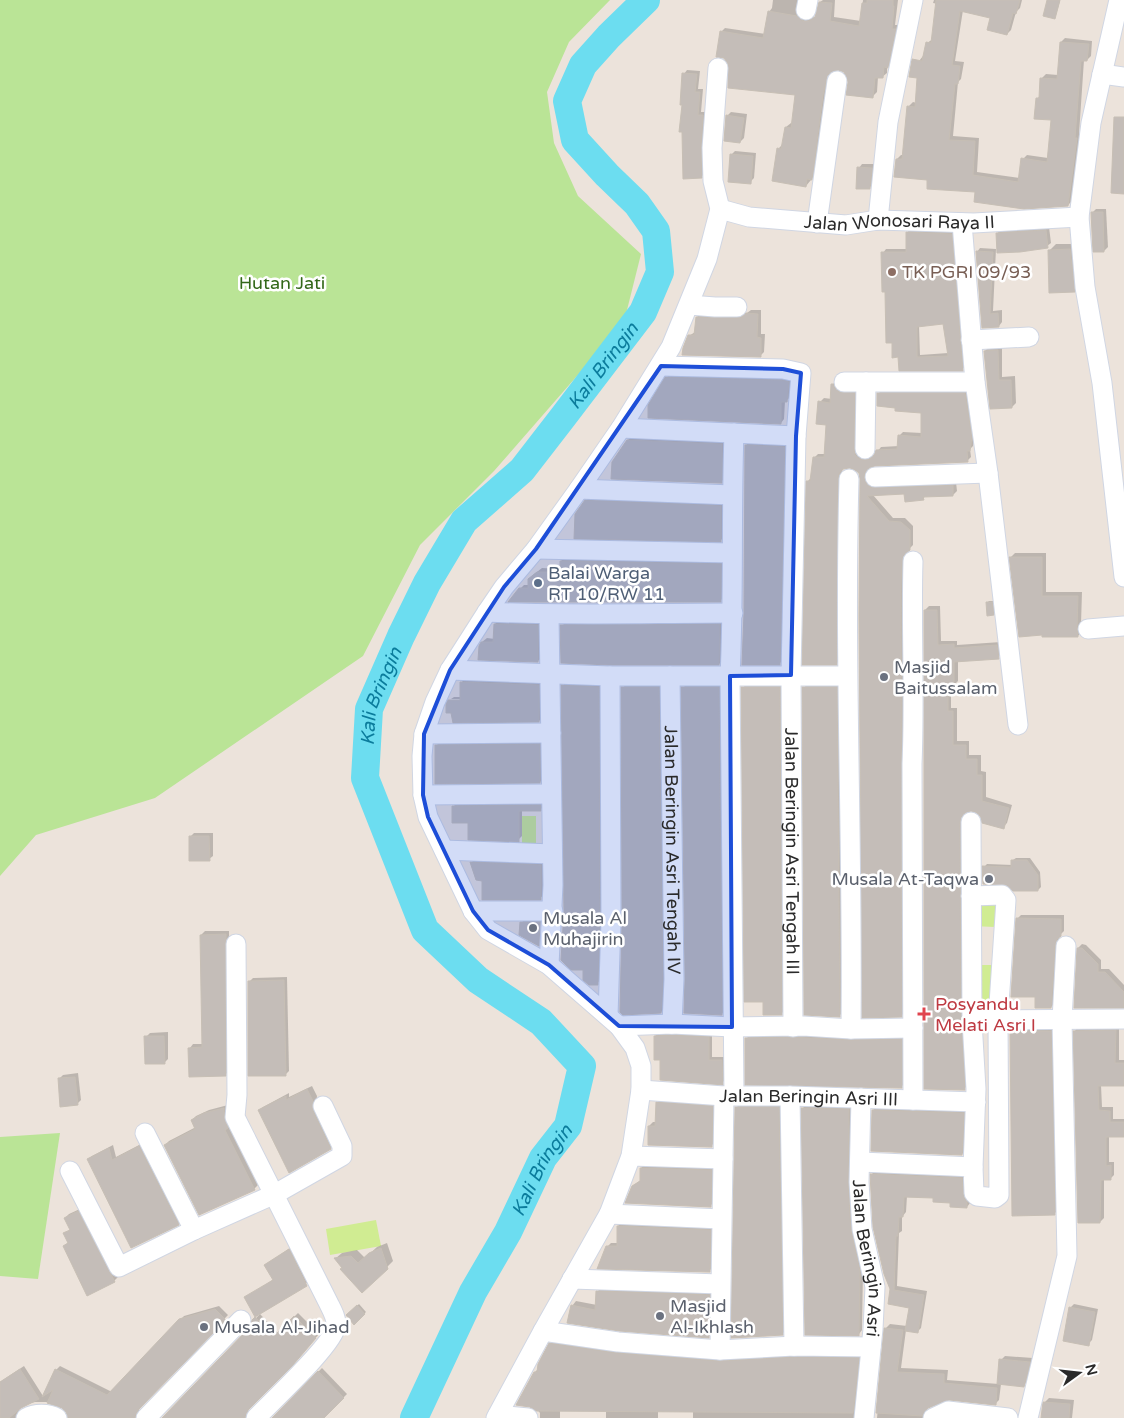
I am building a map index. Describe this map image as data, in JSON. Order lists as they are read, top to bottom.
{
  "streets": {
    "street": [
      "Jalan Wonosari Raya II",
      "Jalan Beringin Asri Tengah IV",
      "Jalan Beringin Asri Tengah III",
      "Jalan Beringin Asri III",
      "Jalan Beringin Asri"
    ]
  },
  "crossings": [
    ["Jalan Beringin Asri III", "Jalan Beringin Asri"]
  ],
  "water": ["Kali Bringin"],
  "parks": ["Hutan Jati"],
  "places": {
    "other": [
      "TK PGRI 09/93",
      "Balai Warga RT 10/RW 11",
      "Masjid Baitussalam",
      "Musala At-Taqwa",
      "Musala Al Muhajirin",
      "Masjid Al-Ikhlash",
      "Musala Al-Jihad"
    ],
    "health": ["Posyandu Melati Asri I"]
  },
  "north": "right"
}
